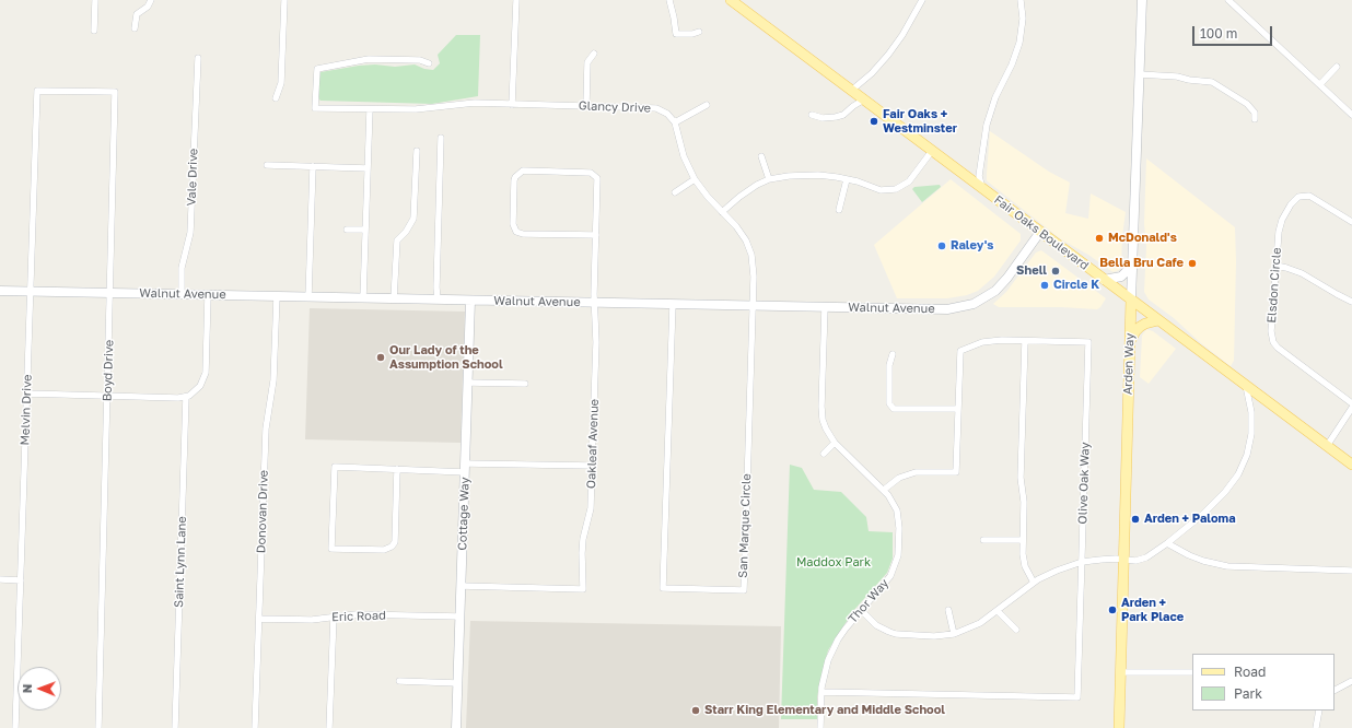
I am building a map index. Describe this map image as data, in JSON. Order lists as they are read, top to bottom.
{
  "streets": {
    "main road": [
      "Fair Oaks Boulevard",
      "Walnut Avenue",
      "Arden Way",
      "Cottage Way"
    ],
    "street": [
      "Glancy Drive",
      "Vale Drive",
      "Elsdon Circle",
      "Boyd Drive",
      "Melvin Drive",
      "Oakleaf Avenue",
      "Olive Oak Way",
      "Donovan Drive",
      "San Marque Circle",
      "Saint Lynn Lane",
      "Thor Way",
      "Eric Road"
    ]
  },
  "crossings": [
    ["Vale Drive", "Walnut Avenue"],
    ["Fair Oaks Boulevard", "Walnut Avenue"],
    ["Fair Oaks Boulevard", "Arden Way"],
    ["Walnut Avenue", "Boyd Drive"],
    ["Walnut Avenue", "Melvin Drive"],
    ["Walnut Avenue", "Oakleaf Avenue"],
    ["Walnut Avenue", "Donovan Drive"],
    ["Walnut Avenue", "Cottage Way"],
    ["Walnut Avenue", "San Marque Circle"],
    ["Walnut Avenue", "Thor Way"],
    ["Boyd Drive", "Melvin Drive"],
    ["Oakleaf Avenue", "Cottage Way"],
    ["Olive Oak Way", "Thor Way"],
    ["Donovan Drive", "Eric Road"],
    ["Cottage Way", "Eric Road"]
  ],
  "parks": ["Maddox Park"],
  "places": [
    "Fair Oaks + Westminster",
    "McDonald's",
    "Raley's",
    "Bella Bru Cafe",
    "Shell",
    "Circle K",
    "Our Lady of the Assumption School",
    "Arden + Paloma",
    "Arden + Park Place",
    "Starr King Elementary and Middle School"
  ],
  "legend": ["Road", "Park"],
  "scale_bar": "100 m",
  "north": "left"
}
